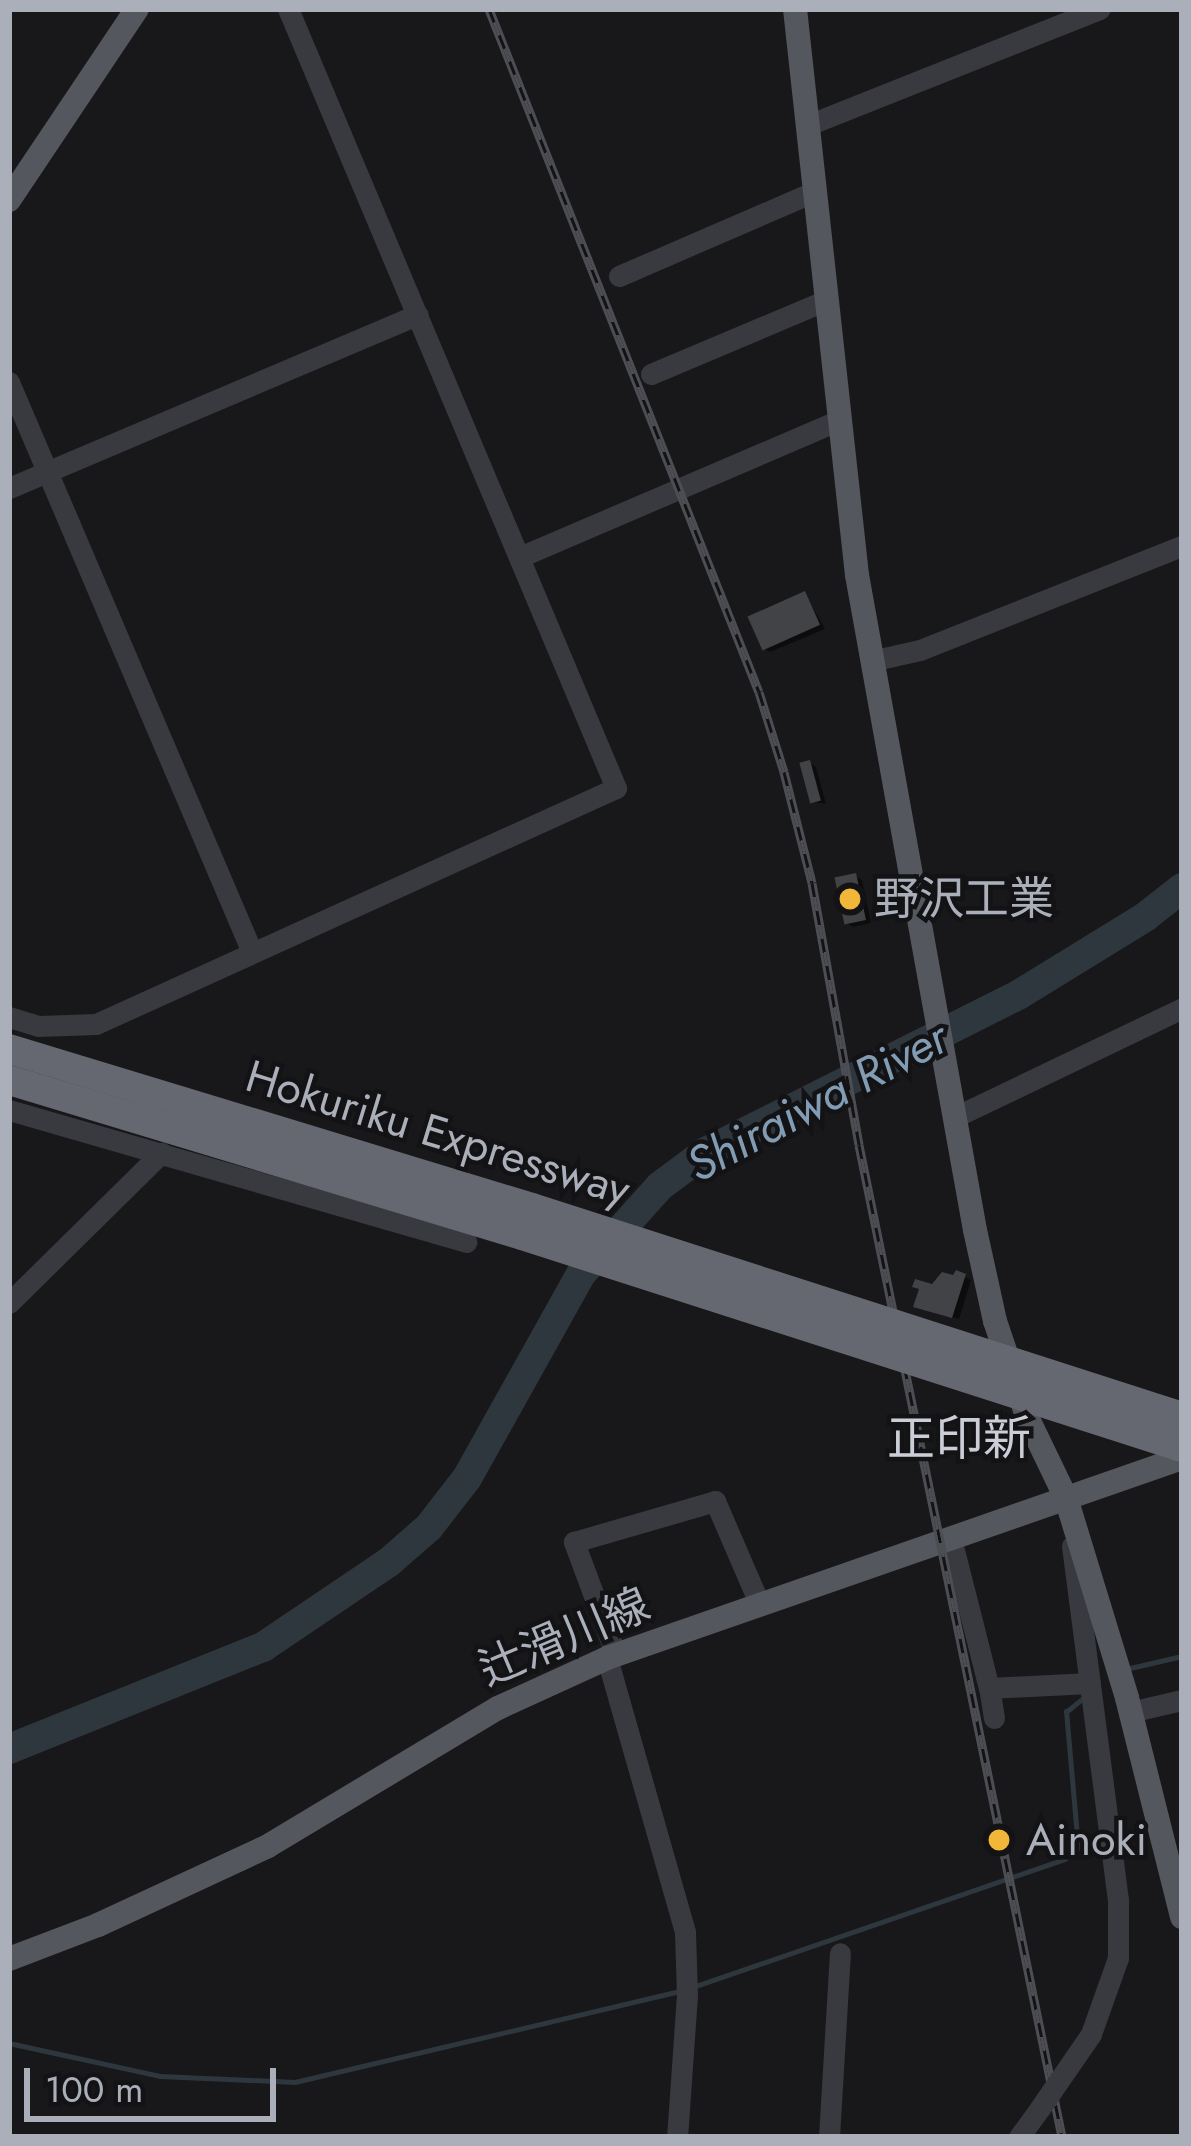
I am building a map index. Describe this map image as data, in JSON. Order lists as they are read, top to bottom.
{
  "streets": {
    "highway": ["Hokuriku Expressway"],
    "main road": ["辻滑川線"]
  },
  "crossings": [
    ["Hokuriku Expressway", "辻滑川線"]
  ],
  "districts": ["正印新"],
  "water": ["Shiraiwa River"],
  "places": ["野沢工業", "Ainoki"],
  "scale_bar": "100 m"
}
